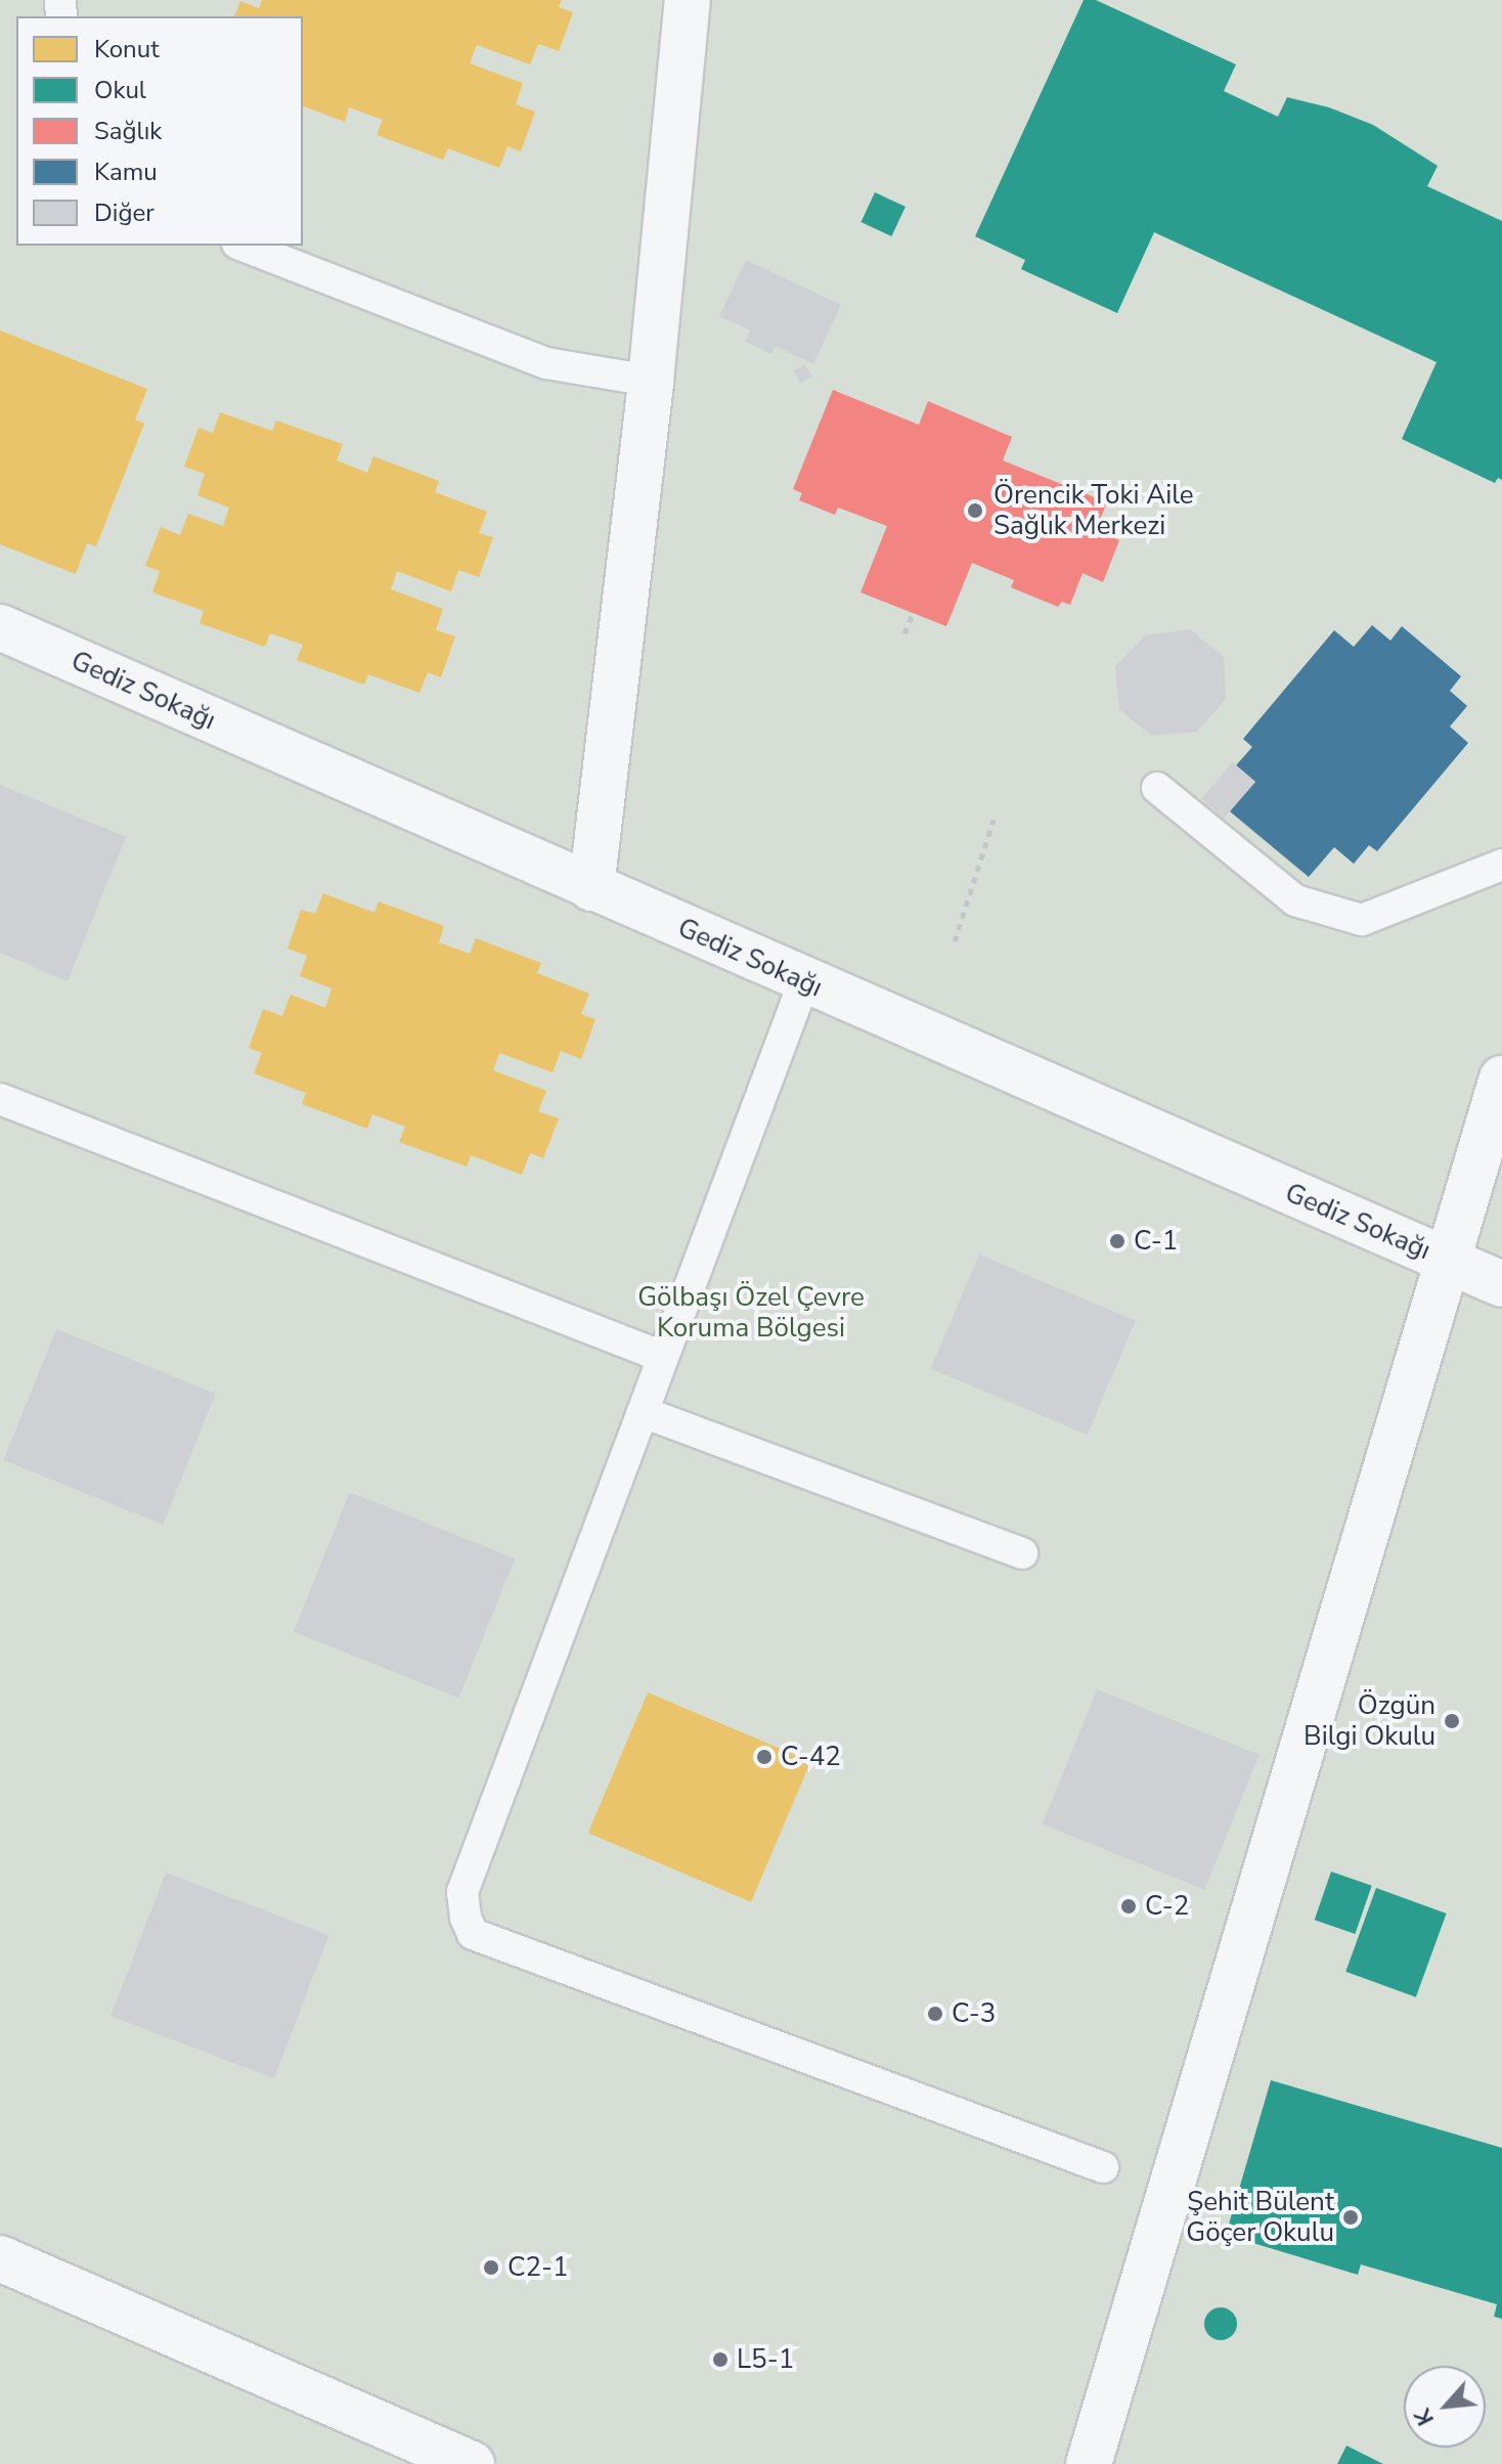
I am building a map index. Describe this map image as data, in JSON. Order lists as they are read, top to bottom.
{
  "streets": {
    "street": ["Gediz Sokağı"]
  },
  "parks": ["Gölbaşı Özel Çevre Koruma Bölgesi"],
  "places": [
    "Örencik Toki Aile Sağlık Merkezi",
    "C-1",
    "Özgün Bilgi Okulu",
    "C-42",
    "C-2",
    "C-3",
    "Şehit Bülent Göçer Okulu",
    "C2-1",
    "L5-1"
  ],
  "legend": [
    "Konut",
    "Okul",
    "Sağlık",
    "Kamu",
    "Diğer"
  ],
  "north": "bottom left"
}
